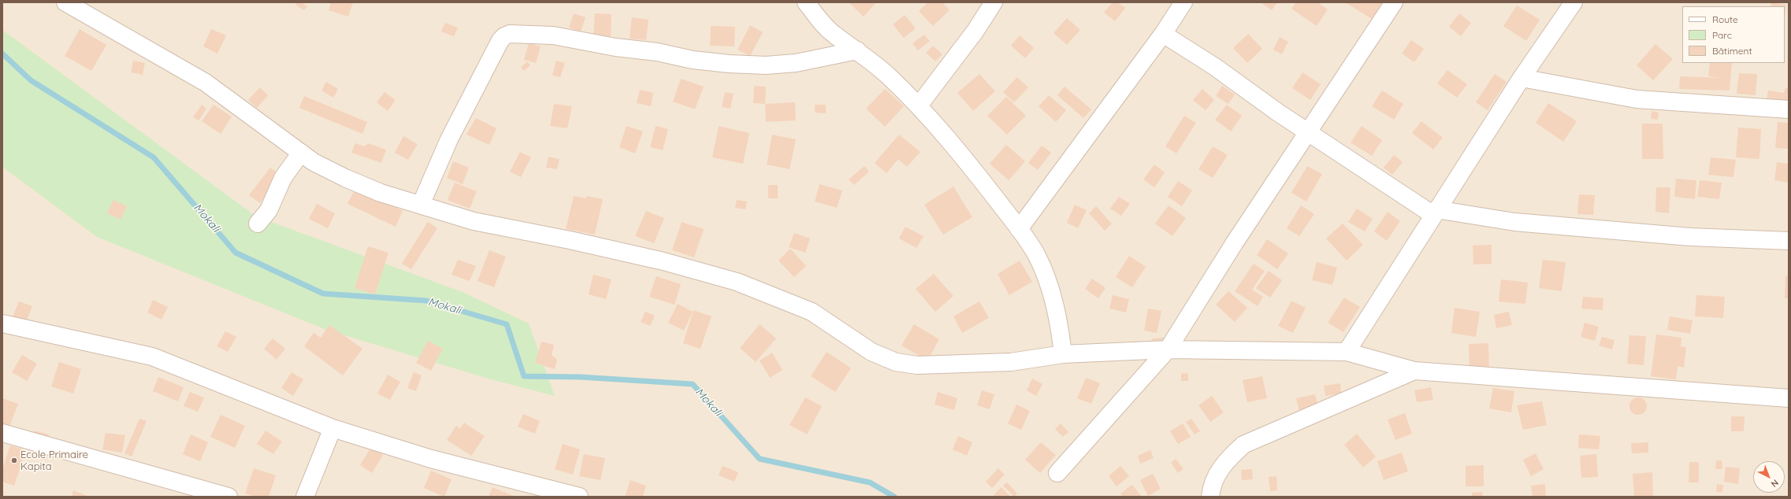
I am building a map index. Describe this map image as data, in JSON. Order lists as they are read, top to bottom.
{
  "water": ["Mokali"],
  "places": ["Ecole Primaire Kapita"],
  "legend": ["Route", "Parc", "Bâtiment"],
  "north": "bottom right"
}
